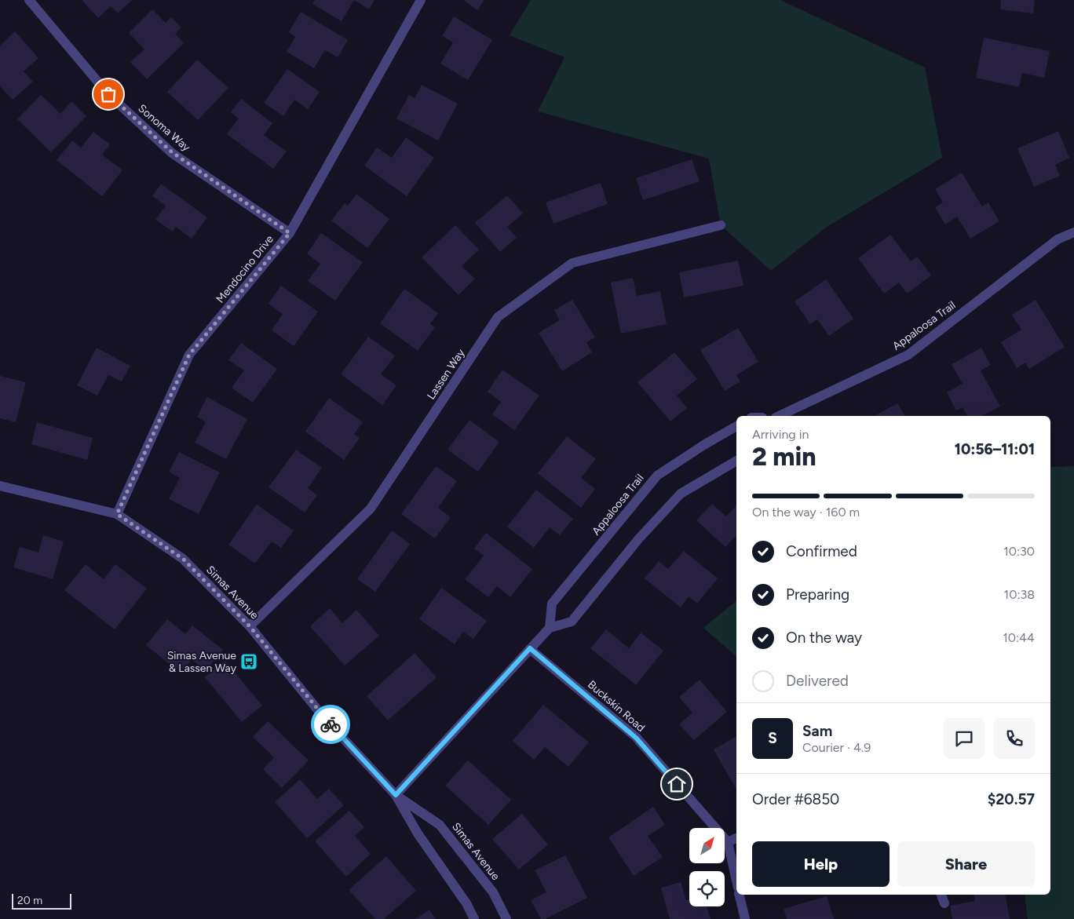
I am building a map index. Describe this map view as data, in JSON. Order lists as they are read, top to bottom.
{
  "streets": {
    "street": [
      "Sonoma Way",
      "Mendocino Drive",
      "Appaloosa Trail",
      "Lassen Way",
      "Simas Avenue",
      "Buckskin Road"
    ]
  },
  "crossings": [
    ["Sonoma Way", "Mendocino Drive"],
    ["Mendocino Drive", "Simas Avenue"],
    ["Lassen Way", "Simas Avenue"]
  ],
  "places": {
    "bus stop": ["Simas Avenue & Lassen Way"]
  },
  "scale_bar": "20 m",
  "north": "top right",
  "page": {
    "heading": ["2 min", "Arriving in", "10:56–11:01"],
    "panel": [
      "Sam",
      "Courier · 4.9",
      "Order #6850",
      "$20.57"
    ],
    "bar": "On the way · 160 m",
    "list": [
      ["Confirmed", "10:30"],
      ["Preparing", "10:38"],
      ["On the way", "10:44"],
      "Delivered"
    ],
    "round": "S",
    "buttons": ["Help", "Share"],
    "scale": "20 m"
  }
}
